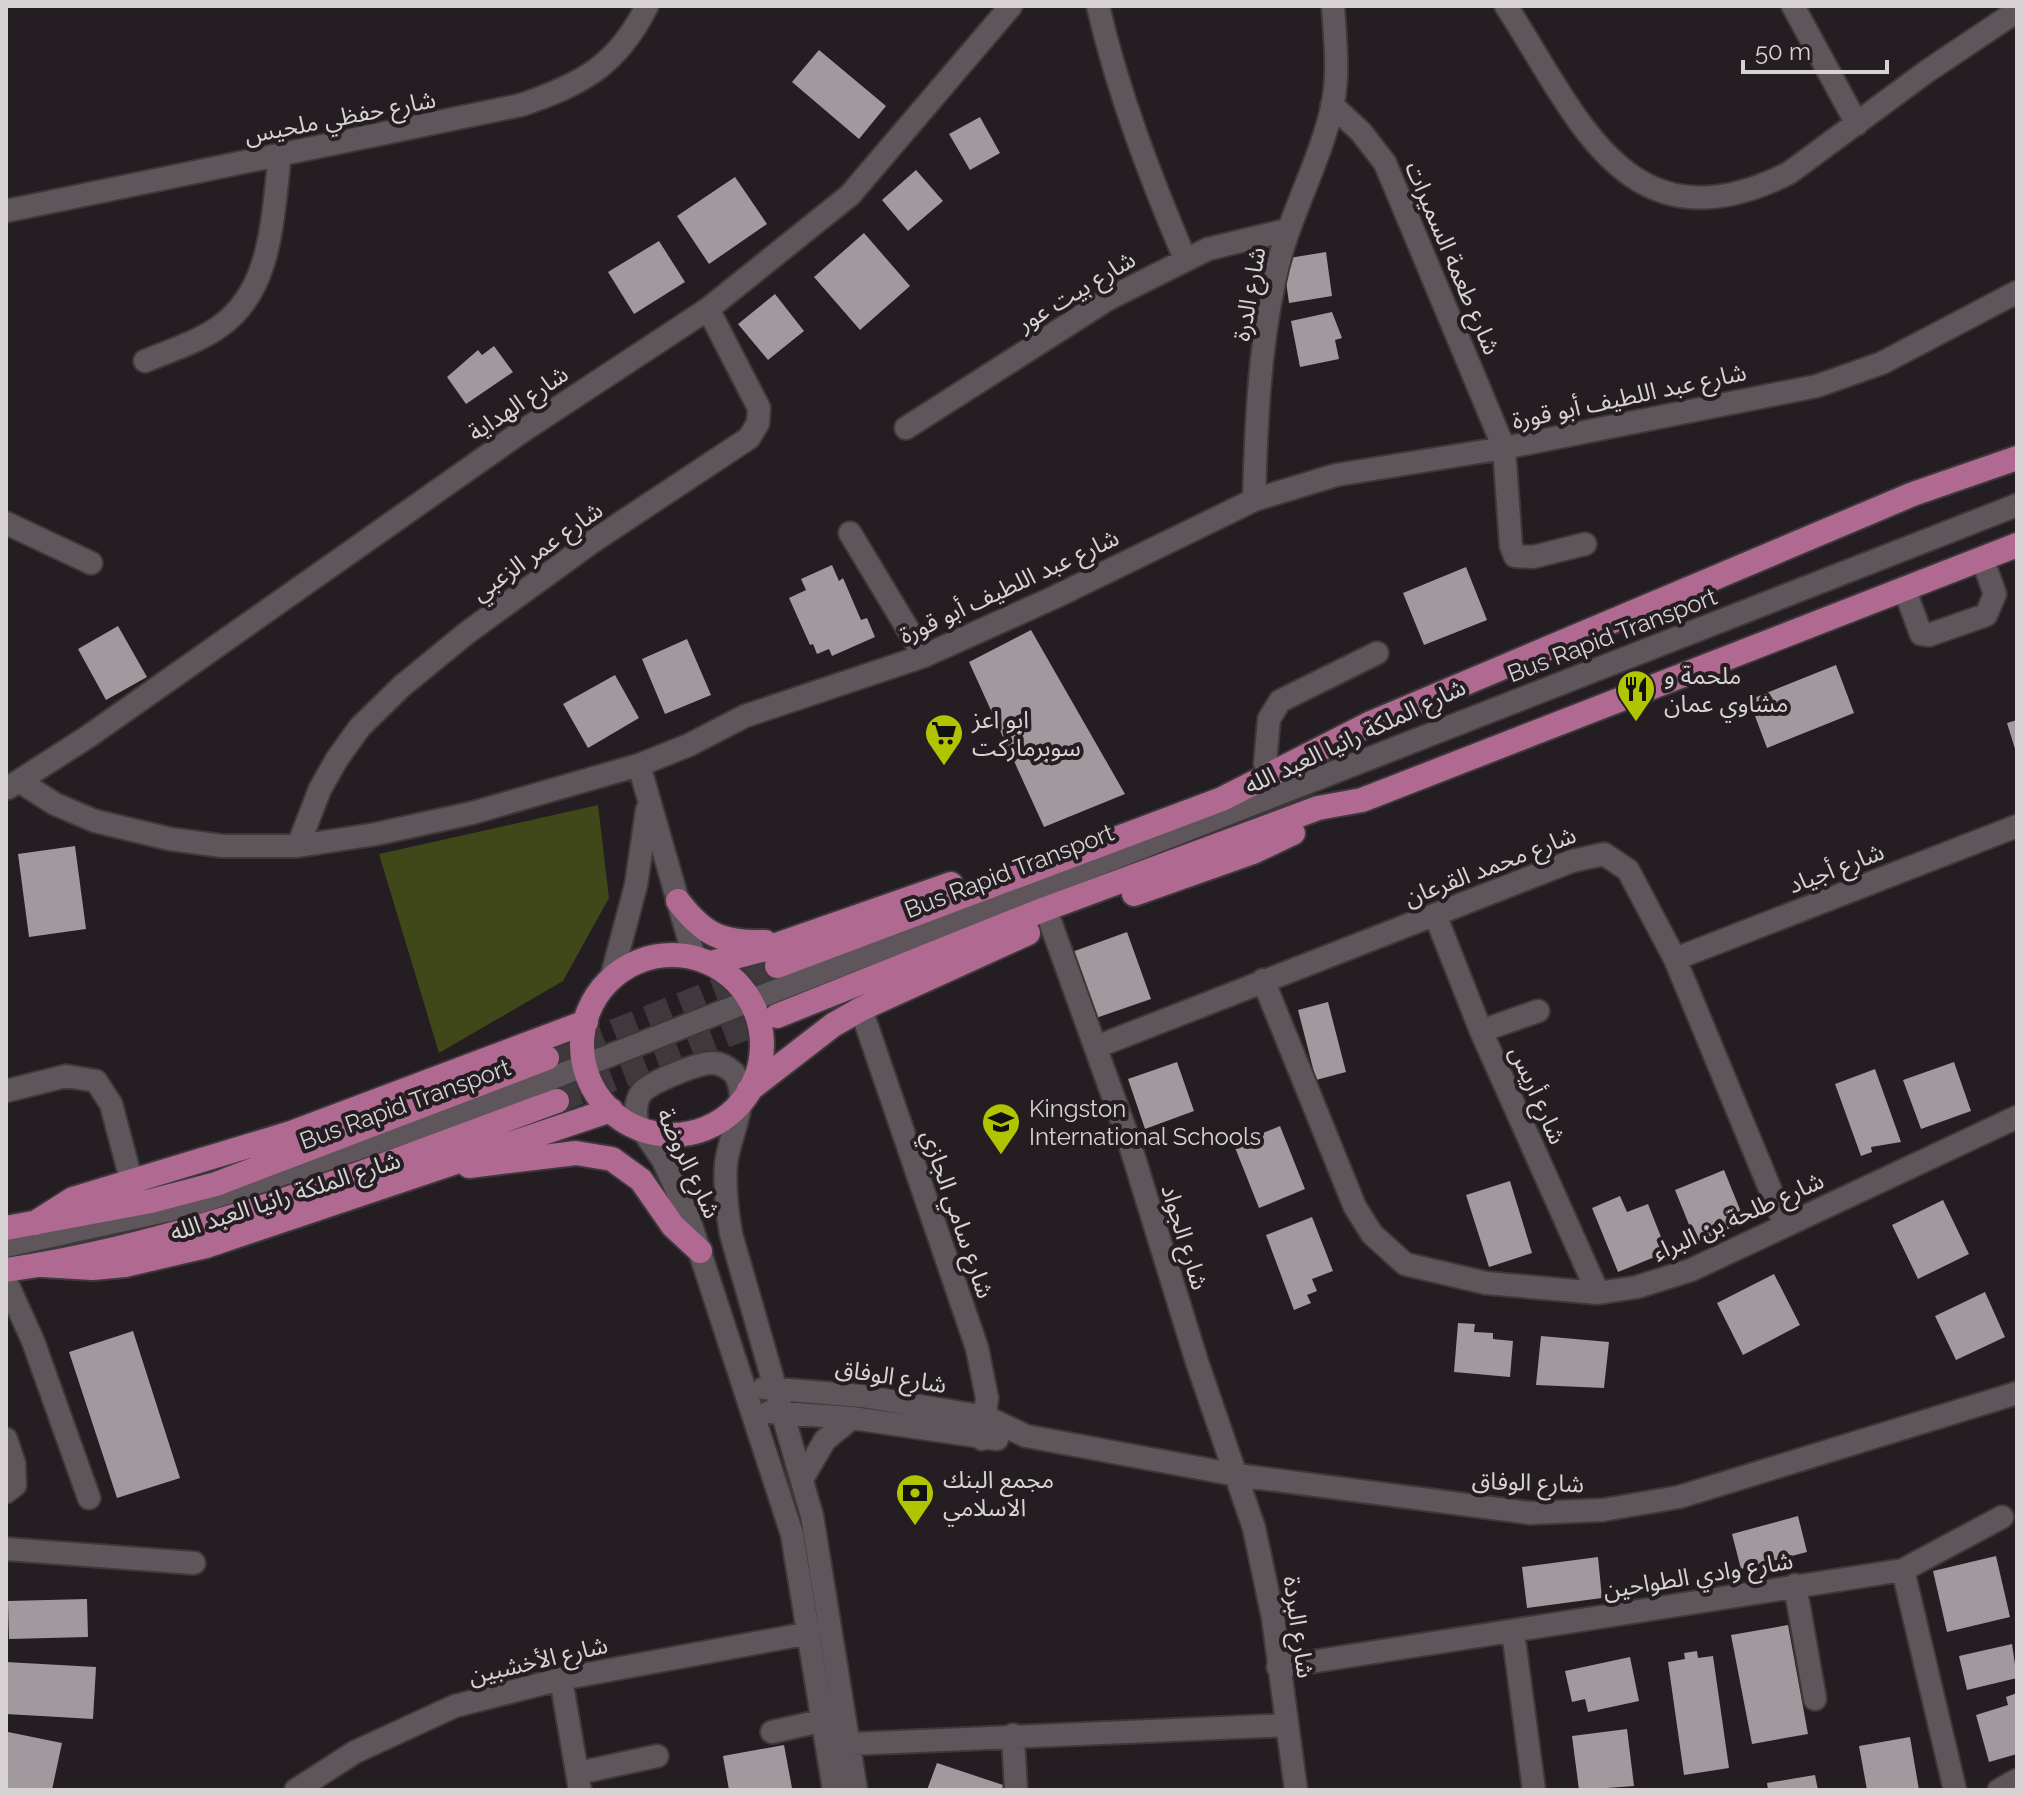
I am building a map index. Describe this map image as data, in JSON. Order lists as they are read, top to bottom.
{
  "streets": {
    "main road": ["شارع الملكة رانيا العبد الله"],
    "street": [
      "شارع حفظي ملحيس",
      "شارع طعمة السميرات",
      "شارع بيت عور",
      "شارع الدرة",
      "شارع عبد اللطيف أبو قورة",
      "شارع الهداية",
      "شارع عمر الزعبي",
      "Bus Rapid Transport",
      "شارع محمد القرعان",
      "شارع أجياد",
      "شارع أريس",
      "شارع الروضة",
      "شارع سامي الجازي",
      "شارع طلحة بن البراء",
      "شارع الجواد",
      "شارع الوفاق",
      "شارع وادي الطواحين",
      "شارع البردة",
      "شارع الأخشبين"
    ]
  },
  "crossings": [
    ["شارع طعمة السميرات", "شارع الدرة"],
    ["شارع طعمة السميرات", "شارع عبد اللطيف أبو قورة"],
    ["شارع بيت عور", "شارع الدرة"],
    ["شارع الدرة", "شارع عبد اللطيف أبو قورة"],
    ["شارع عبد اللطيف أبو قورة", "شارع الهداية"],
    ["شارع عبد اللطيف أبو قورة", "شارع عمر الزعبي"],
    ["شارع الهداية", "شارع عمر الزعبي"],
    ["Bus Rapid Transport", "شارع الملكة رانيا العبد الله"],
    ["شارع محمد القرعان", "شارع أجياد"],
    ["شارع محمد القرعان", "شارع أريس"],
    ["شارع محمد القرعان", "شارع طلحة بن البراء"],
    ["شارع محمد القرعان", "شارع الجواد"],
    ["شارع أريس", "شارع طلحة بن البراء"],
    ["شارع الروضة", "شارع الوفاق"],
    ["شارع الروضة", "شارع الأخشبين"],
    ["شارع سامي الجازي", "شارع الوفاق"],
    ["شارع الجواد", "شارع الوفاق"],
    ["شارع الجواد", "شارع البردة"],
    ["شارع الوفاق", "شارع البردة"],
    ["شارع وادي الطواحين", "شارع البردة"]
  ],
  "places": {
    "restaurant": ["ملحمة و مشاوي عمان"],
    "supermarket": ["ابو اعز سوبرماركت"],
    "school or university": ["Kingston International Schools"],
    "bank": ["مجمع البنك الاسلامي"]
  },
  "scale_bar": "50 m"
}
